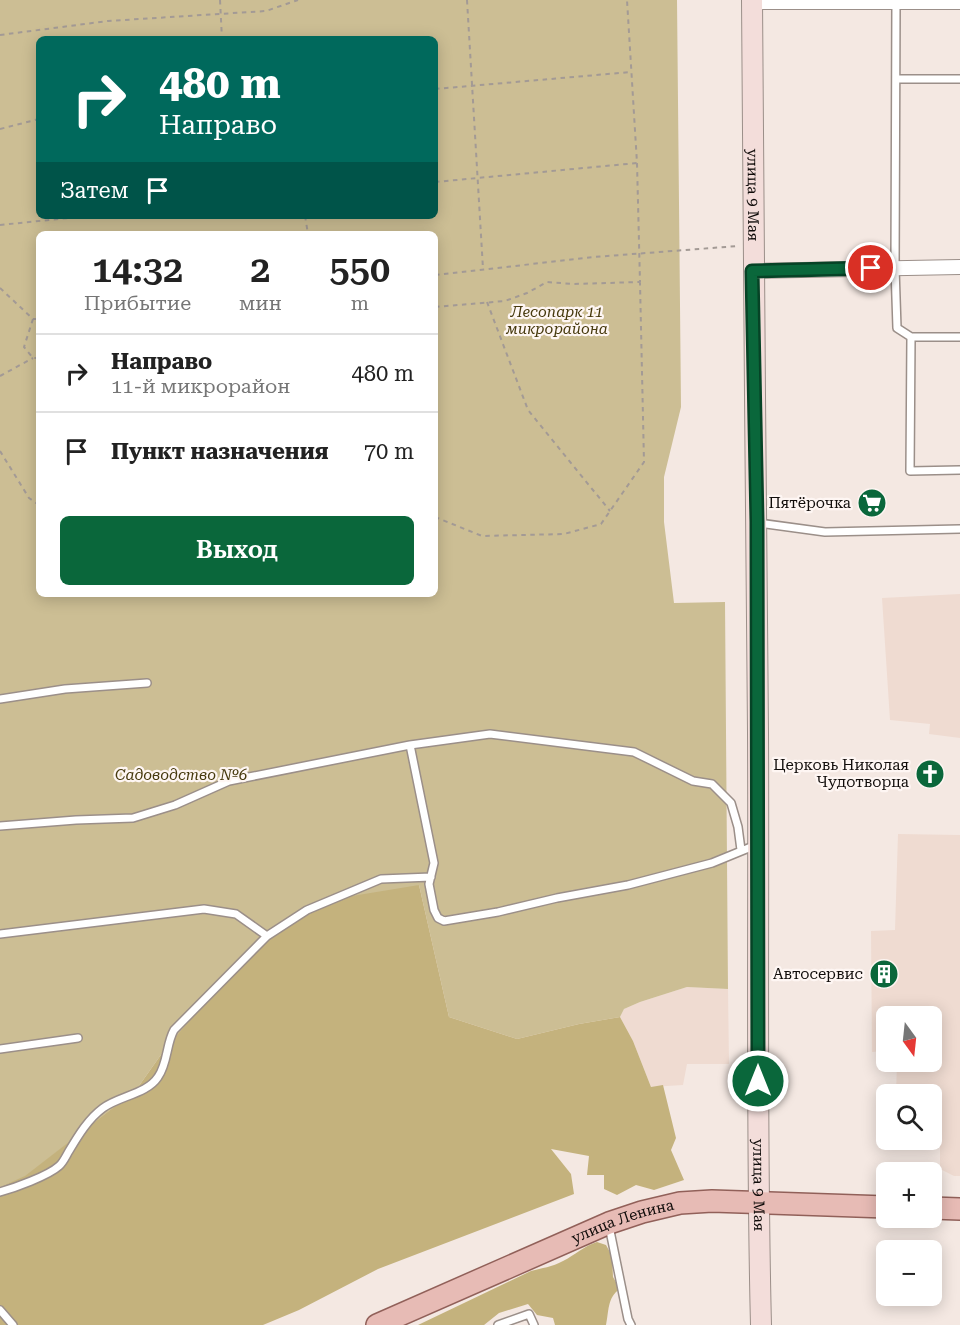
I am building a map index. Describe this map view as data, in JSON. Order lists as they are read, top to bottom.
{
  "streets": {
    "main road": ["улица 9 Мая", "улица Ленина"]
  },
  "crossings": [
    ["улица 9 Мая", "улица Ленина"]
  ],
  "parks": ["Лесопарк 11 микрорайона", "Садоводство №6"],
  "places": {
    "supermarket": ["Пятёрочка"],
    "church": ["Церковь Николая Чудотворца"],
    "building": ["Автосервис"]
  },
  "north": "bottom",
  "page": {
    "turn": ["480 m", "Направо"],
    "then": "Затем",
    "eta": [
      "14:32",
      "Прибытие",
      "2",
      "мин",
      "550",
      "m"
    ],
    "list": [
      {
        "name": "Направо",
        "note": "11-й микрорайон",
        "value": "480 m"
      },
      {
        "name": "Пункт назначения",
        "value": "70 m"
      }
    ],
    "buttons": "Выход",
    "map_buttons": ["+", "−"]
  }
}
